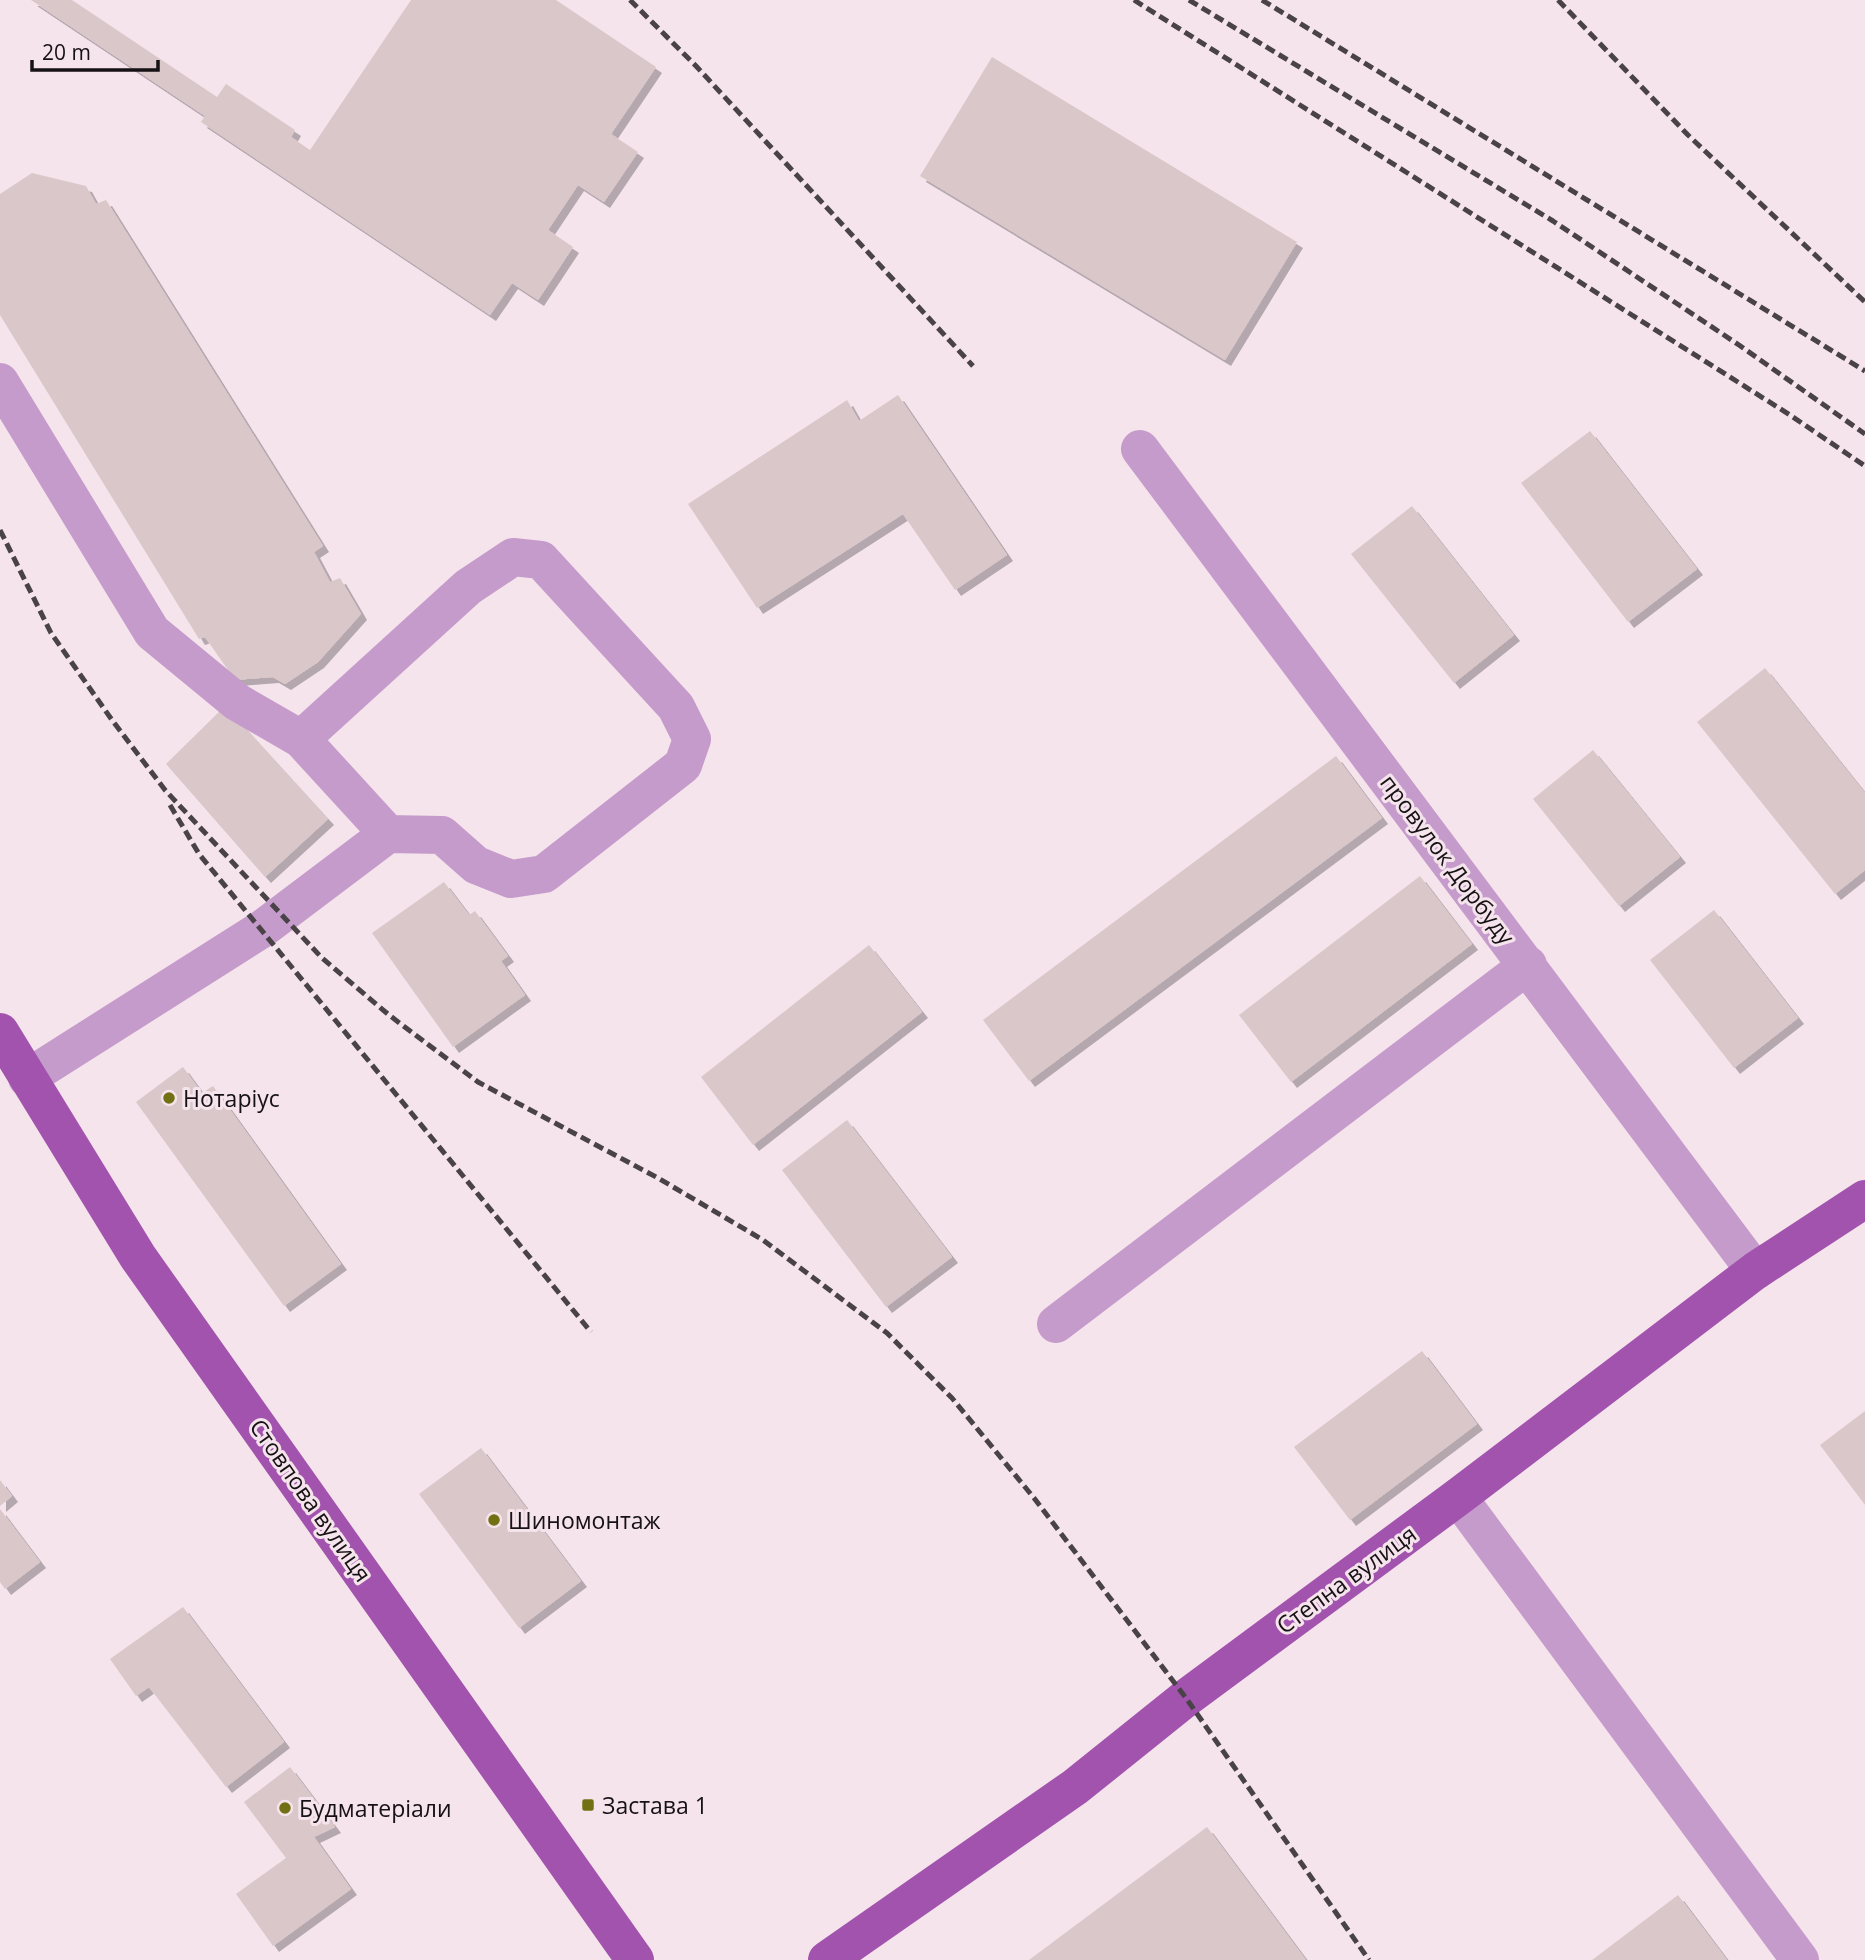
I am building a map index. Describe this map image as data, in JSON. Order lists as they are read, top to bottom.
{
  "streets": {
    "main road": ["Стовпова вулиця", "Степна вулиця"],
    "lane": ["провулок Дорбуду"]
  },
  "crossings": [
    ["провулок Дорбуду", "Степна вулиця"]
  ],
  "places": {
    "other": ["Нотаріус", "Шиномонтаж", "Будматеріали"],
    "transit": ["Застава 1"]
  },
  "scale_bar": "20 m"
}
